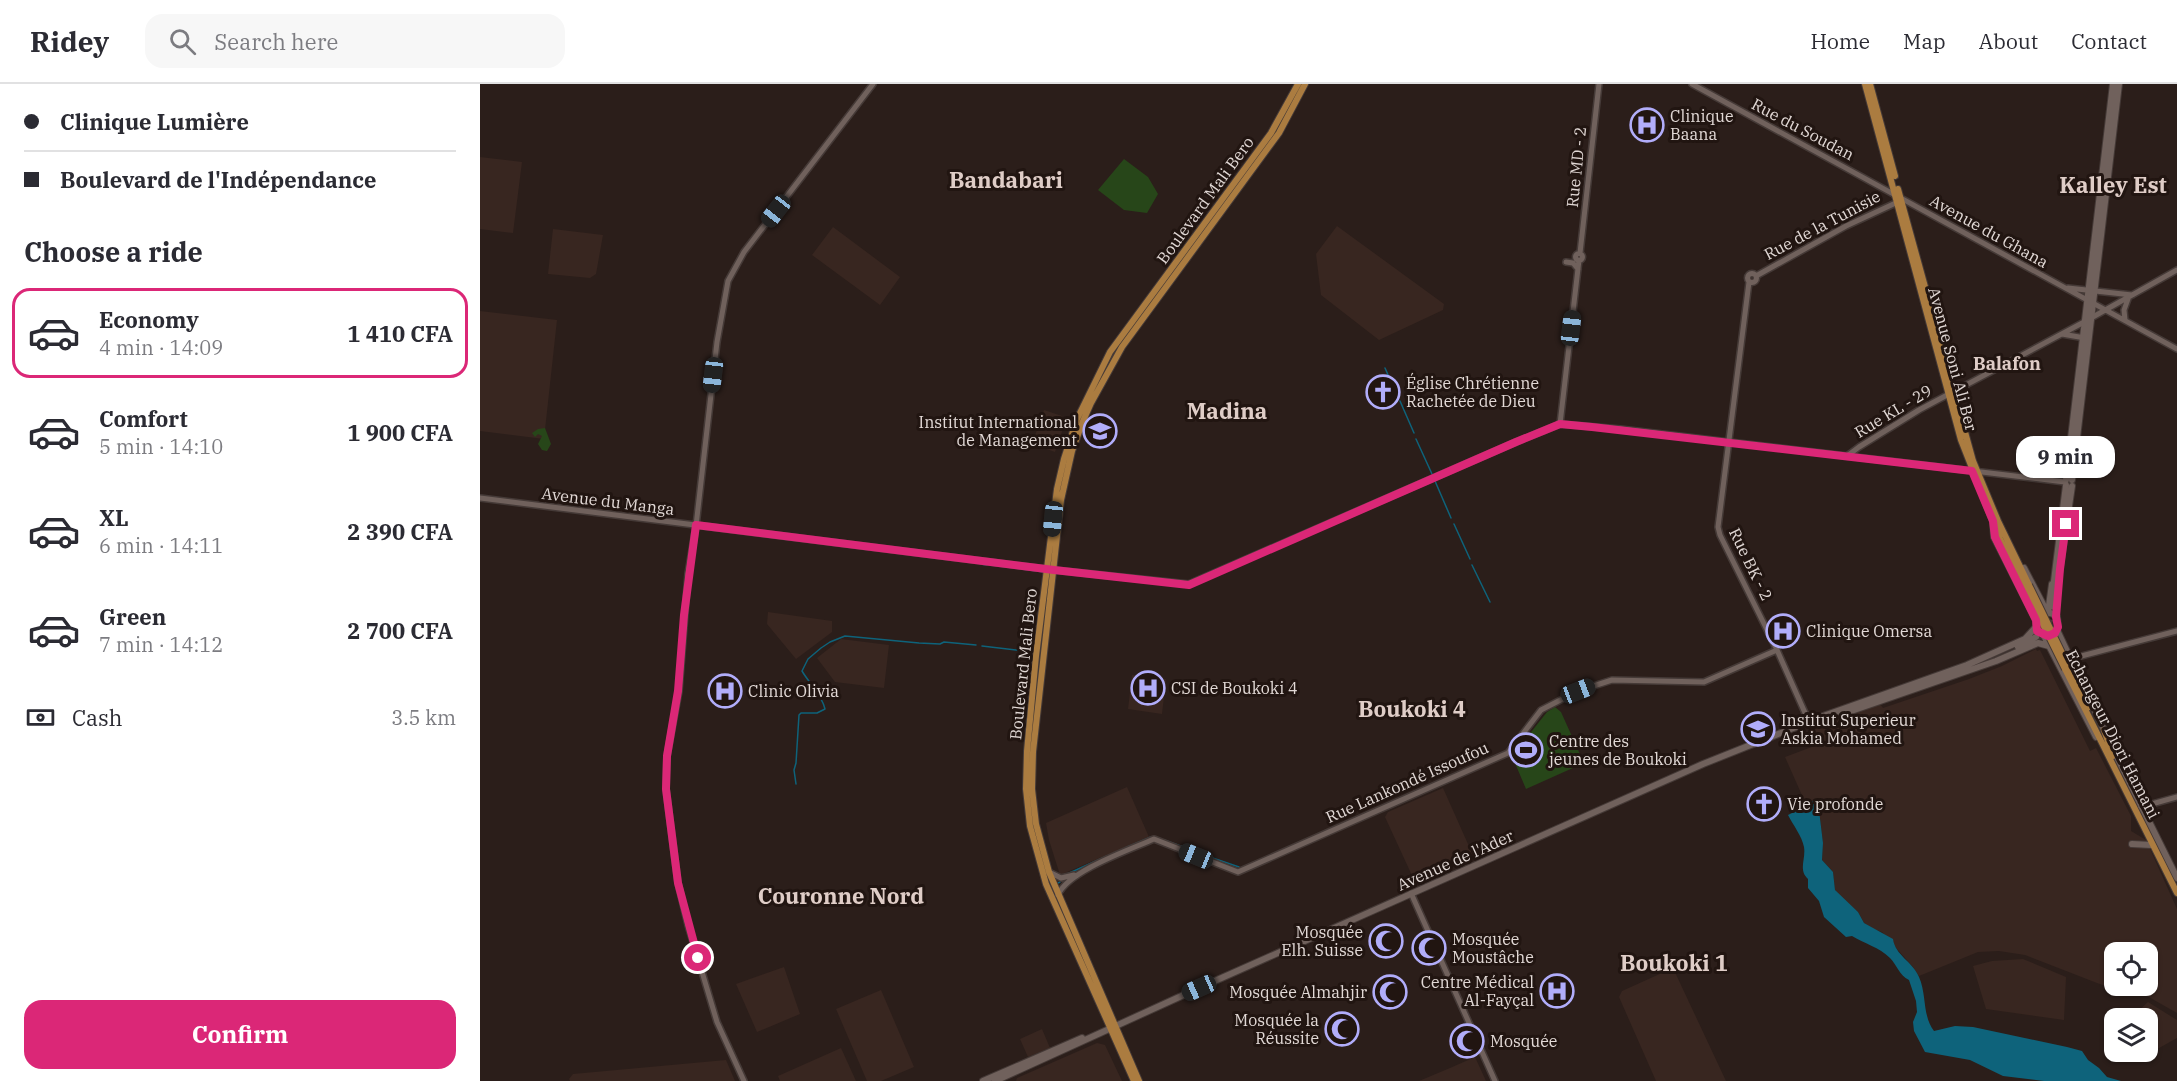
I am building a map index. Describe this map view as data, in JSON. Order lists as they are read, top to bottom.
{
  "streets": {
    "main road": [
      "Boulevard Mali Bero",
      "Avenue Soni Ali Ber",
      "Echangeur Diori Hamani",
      "Avenue de l'Ader"
    ],
    "street": [
      "Rue du Soudan",
      "Rue MD - 2",
      "Rue de la Tunisie",
      "Avenue du Ghana",
      "Rue KL - 29",
      "Avenue du Manga",
      "Rue BK - 2",
      "Rue Lankondé Issoufou"
    ]
  },
  "crossings": [
    ["Rue du Soudan", "Rue de la Tunisie"],
    ["Rue du Soudan", "Avenue du Ghana"],
    ["Rue du Soudan", "Avenue Soni Ali Ber"],
    ["Boulevard Mali Bero", "Avenue du Manga"],
    ["Boulevard Mali Bero", "Avenue de l'Ader"],
    ["Rue de la Tunisie", "Avenue du Ghana"],
    ["Rue de la Tunisie", "Avenue Soni Ali Ber"],
    ["Rue de la Tunisie", "Rue BK - 2"],
    ["Avenue du Ghana", "Avenue Soni Ali Ber"],
    ["Avenue du Ghana", "Rue KL - 29"],
    ["Avenue Soni Ali Ber", "Rue KL - 29"],
    ["Avenue Soni Ali Ber", "Echangeur Diori Hamani"],
    ["Avenue Soni Ali Ber", "Avenue de l'Ader"],
    ["Rue BK - 2", "Rue Lankondé Issoufou"],
    ["Rue BK - 2", "Avenue de l'Ader"]
  ],
  "districts": [
    "Bandabari",
    "Kalley Est",
    "Balafon",
    "Madina",
    "Boukoki 4",
    "Couronne Nord",
    "Boukoki 1"
  ],
  "places": {
    "hospital": [
      "Clinique Baana",
      "Clinique Omersa",
      "CSI de Boukoki 4",
      "Clinic Olivia",
      "Centre Médical Al-Fayçal"
    ],
    "church": ["Église Chrétienne Rachetée de Dieu", "Vie profonde"],
    "school or university": ["Institut International de Management", "Institut Superieur Askia Mohamed"],
    "sports": ["Centre des jeunes de Boukoki"],
    "mosque": [
      "Mosquée Elh. Suisse",
      "Mosquée Moustâche",
      "Mosquée Almahjir",
      "Mosquée la Réussite",
      "Mosquée"
    ]
  },
  "page": {
    "header": "Ridey",
    "search": "Search here",
    "nav": [
      "Home",
      "Map",
      "About",
      "Contact"
    ],
    "banner": ["Clinique Lumière", "Boulevard de l'Indépendance"],
    "heading": "Choose a ride",
    "list": [
      {
        "name": "Economy",
        "note": "4 min · 14:09",
        "value": "1 410 CFA"
      },
      {
        "name": "Comfort",
        "note": "5 min · 14:10",
        "value": "1 900 CFA"
      },
      {
        "name": "XL",
        "note": "6 min · 14:11",
        "value": "2 390 CFA"
      },
      {
        "name": "Green",
        "note": "7 min · 14:12",
        "value": "2 700 CFA"
      }
    ],
    "bubble": "9 min",
    "pay": ["Cash", "3.5 km"],
    "buttons": "Confirm"
  }
}
